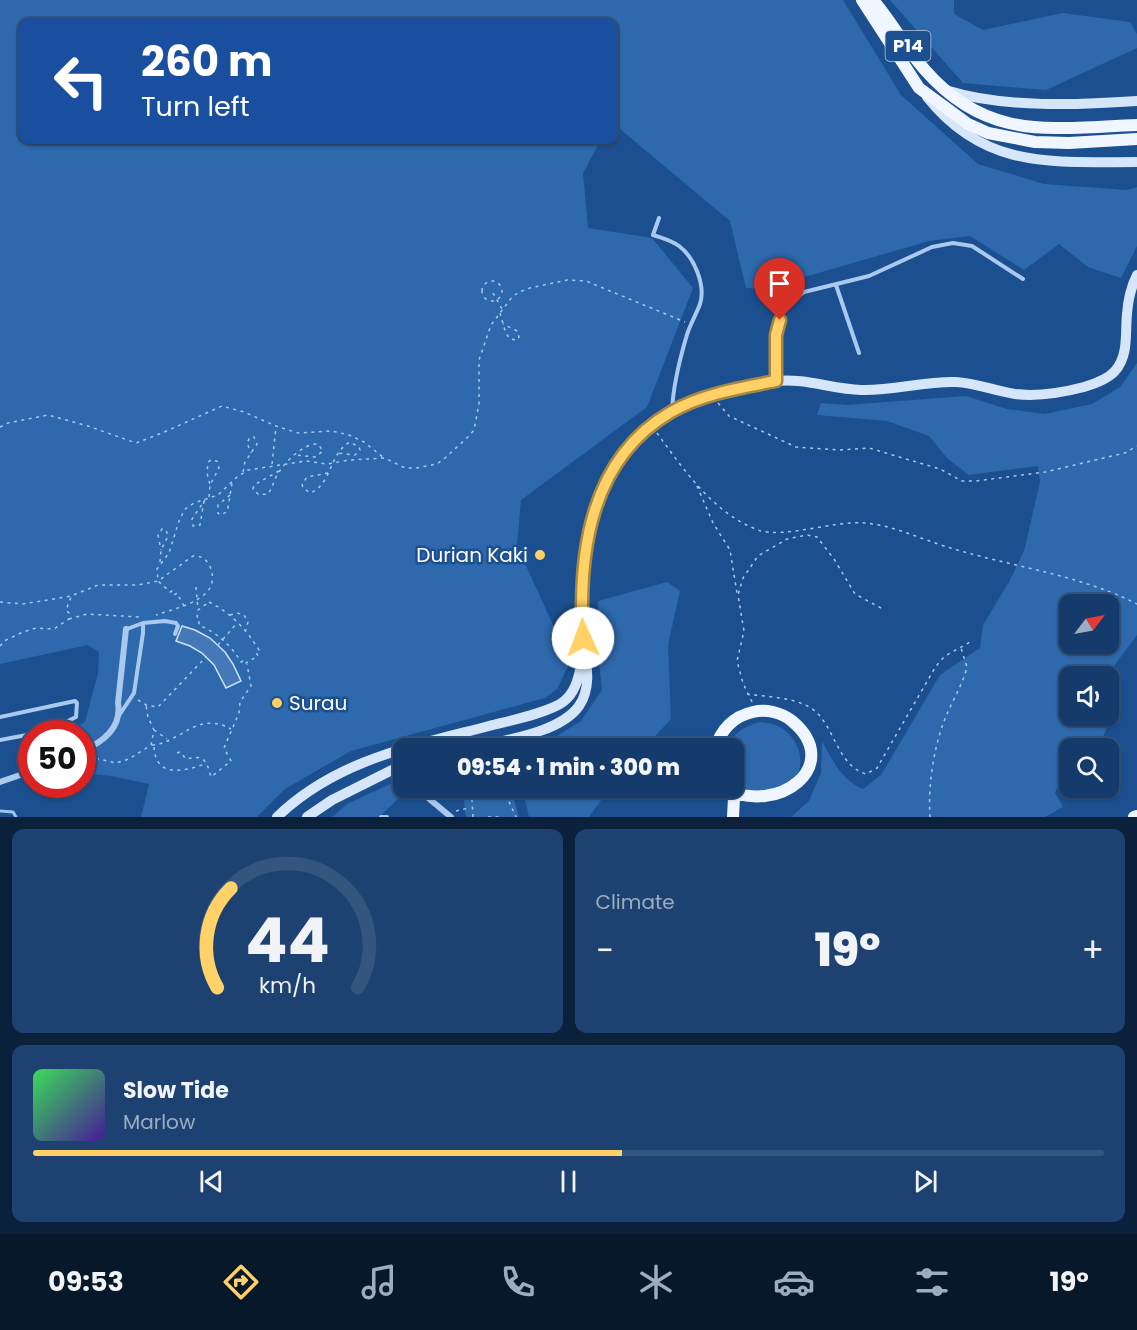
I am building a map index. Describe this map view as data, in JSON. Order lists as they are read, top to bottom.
{
  "streets": {
    "main road": ["P14"]
  },
  "places": ["Durian Kaki", "Surau"],
  "north": "top right",
  "page": {
    "turn": ["260 m", "Turn left"],
    "limit": "50",
    "trip": "09:54 · 1 min · 300 m",
    "tile": "Climate",
    "heat": ["−", "19°", "+"],
    "song": ["Slow Tide", "Marlow"],
    "tabs": ["09:53", "19°"],
    "gauge": ["44", "km/h"]
  }
}
